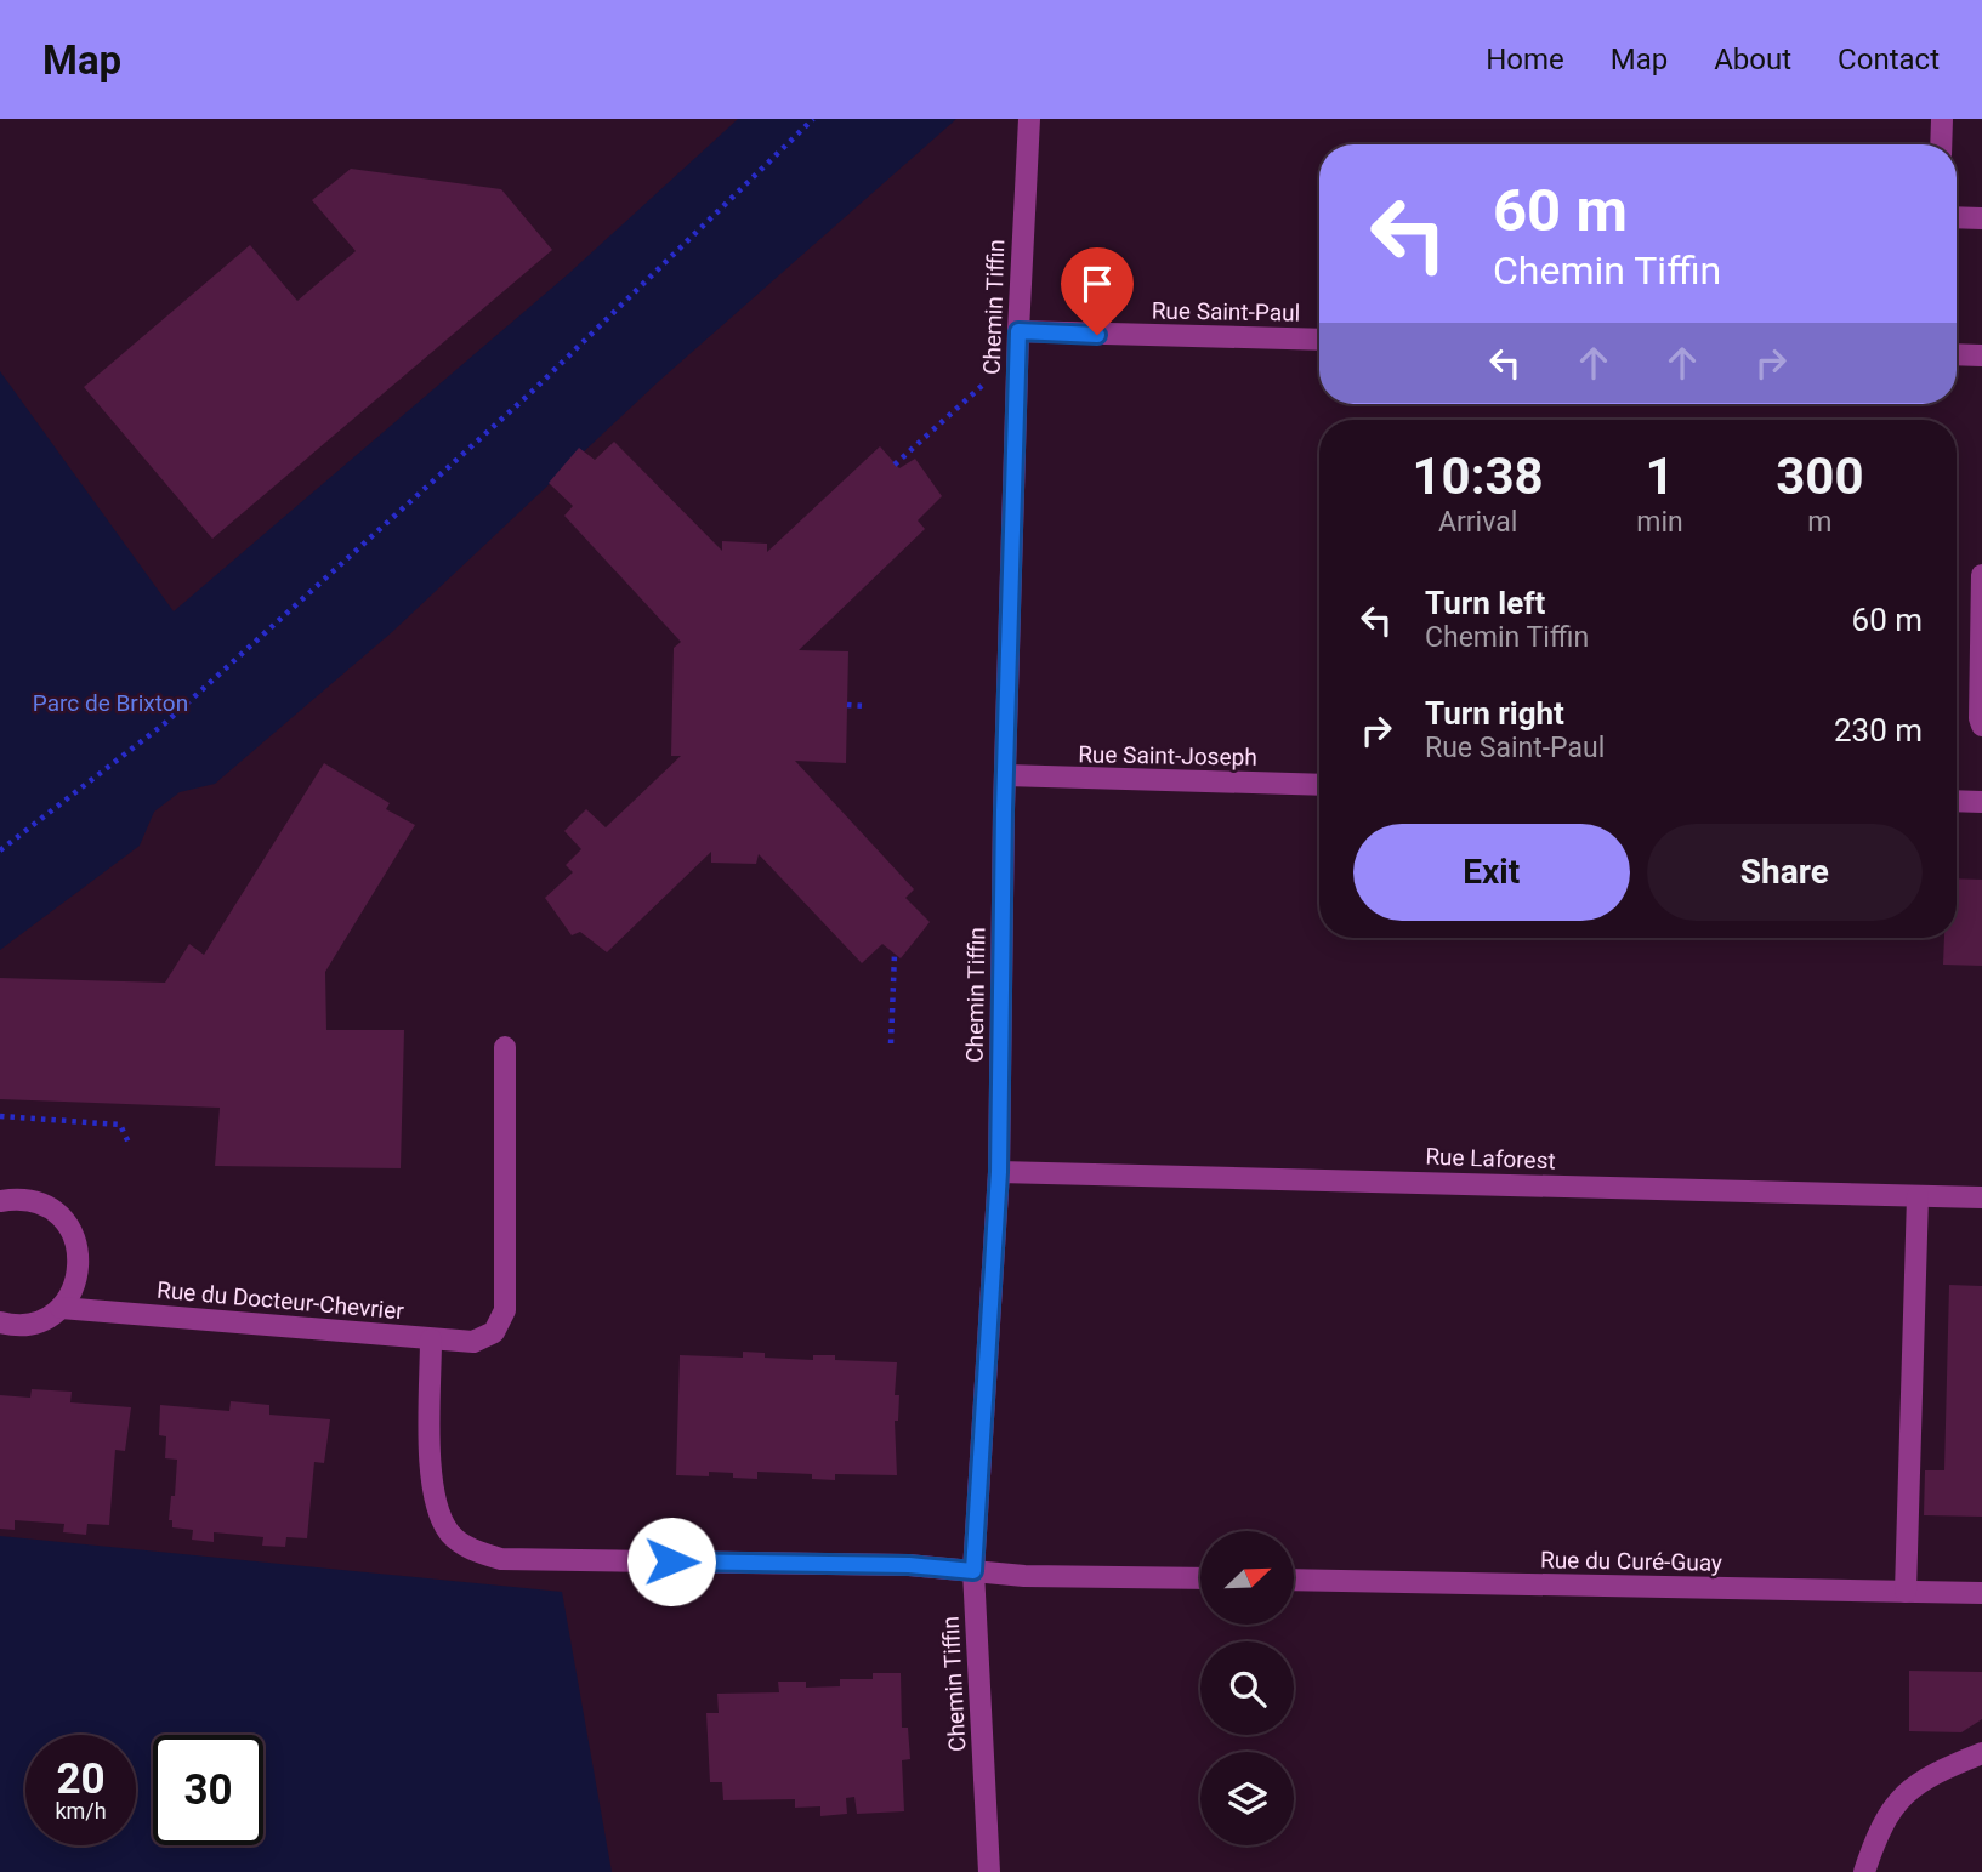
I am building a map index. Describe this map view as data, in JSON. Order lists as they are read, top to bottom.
{
  "streets": {
    "street": [
      "Chemin Tiffin",
      "Rue Saint-Paul",
      "Rue Saint-Joseph",
      "Rue Laforest",
      "Rue du Docteur-Chevrier",
      "Rue du Curé-Guay"
    ]
  },
  "crossings": [
    ["Chemin Tiffin", "Rue Saint-Paul"],
    ["Chemin Tiffin", "Rue Saint-Joseph"],
    ["Chemin Tiffin", "Rue Laforest"],
    ["Chemin Tiffin", "Rue du Docteur-Chevrier"]
  ],
  "parks": ["Parc de Brixton"],
  "north": "top right",
  "page": {
    "header": "Map",
    "nav": [
      "Home",
      "Map",
      "About",
      "Contact"
    ],
    "turn": ["60 m", "Chemin Tiffin"],
    "eta": [
      "10:38",
      "Arrival",
      "1",
      "min",
      "300",
      "m"
    ],
    "list": [
      {
        "name": "Turn left",
        "note": "Chemin Tiffin",
        "value": "60 m"
      },
      {
        "name": "Turn right",
        "note": "Rue Saint-Paul",
        "value": "230 m"
      }
    ],
    "buttons": ["Exit", "Share"],
    "speed": "20 km/h",
    "limit": "30"
  }
}
